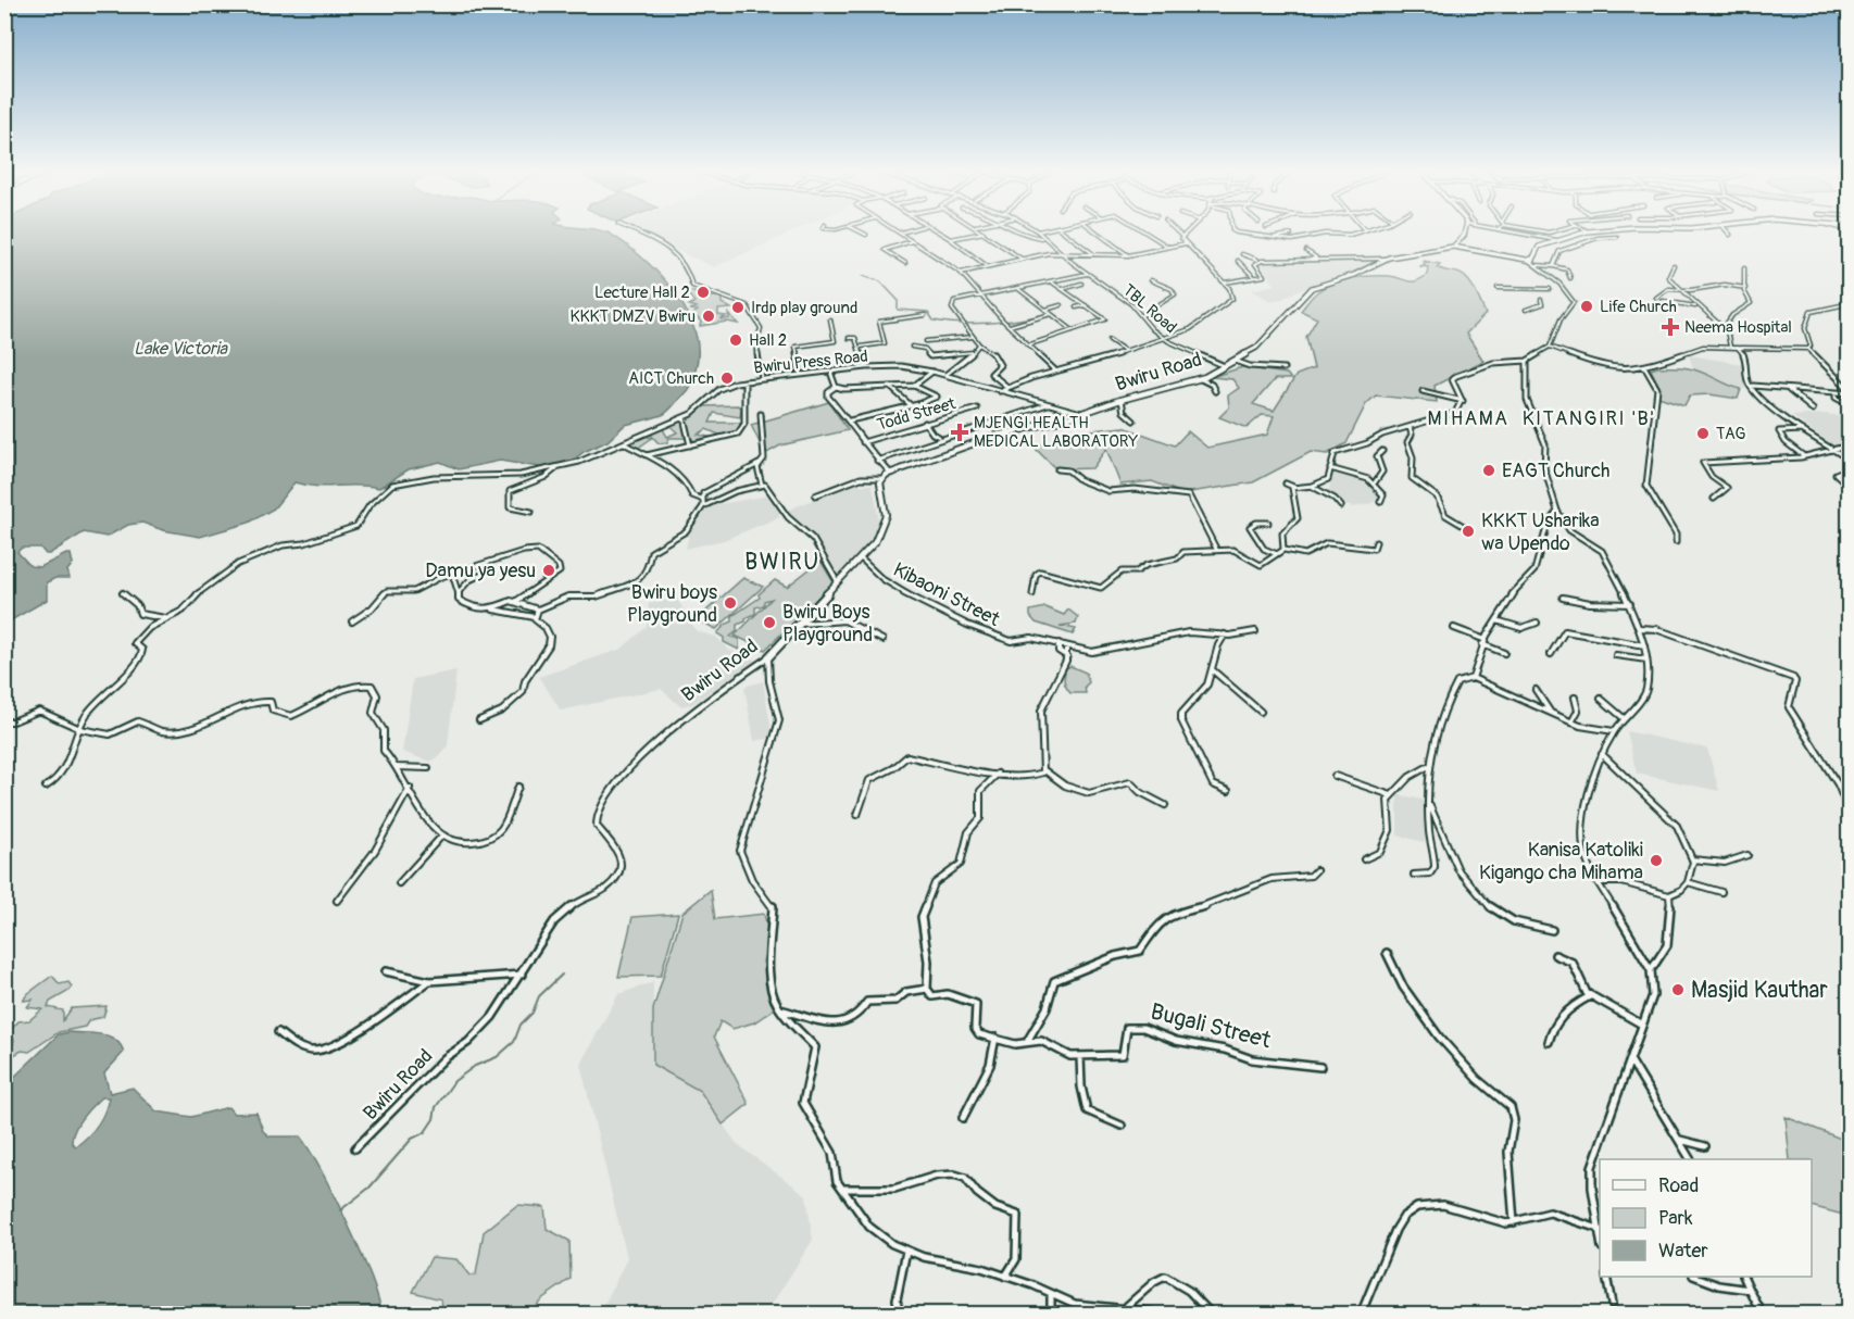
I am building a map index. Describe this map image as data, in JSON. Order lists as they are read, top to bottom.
{
  "streets": {
    "main road": ["Bwiru Road"],
    "street": [
      "TBL Road",
      "Bwiru Press Road",
      "Todd Street",
      "Kibaoni Street",
      "Bugali Street"
    ]
  },
  "crossings": [
    ["TBL Road", "Bwiru Road"],
    ["Bwiru Press Road", "Bwiru Road"],
    ["Bwiru Road", "Kibaoni Street"]
  ],
  "districts": ["MIHAMA", "KITANGIRI 'B'", "BWIRU"],
  "water": ["Lake Victoria"],
  "places": {
    "other": [
      "Lecture Hall 2",
      "Life Church",
      "Irdp play ground",
      "KKKT DMZV Bwiru",
      "Hall 2",
      "AICT Church",
      "TAG",
      "EAGT Church",
      "KKKT Usharika wa Upendo",
      "Damu ya yesu",
      "Bwiru boys Playground",
      "Bwiru Boys Playground",
      "Kanisa Katoliki Kigango cha Mihama",
      "Masjid Kauthar"
    ],
    "health": ["Neema Hospital", "MJENGI HEALTH MEDICAL LABORATORY"]
  },
  "legend": ["Road", "Park", "Water"]
}
